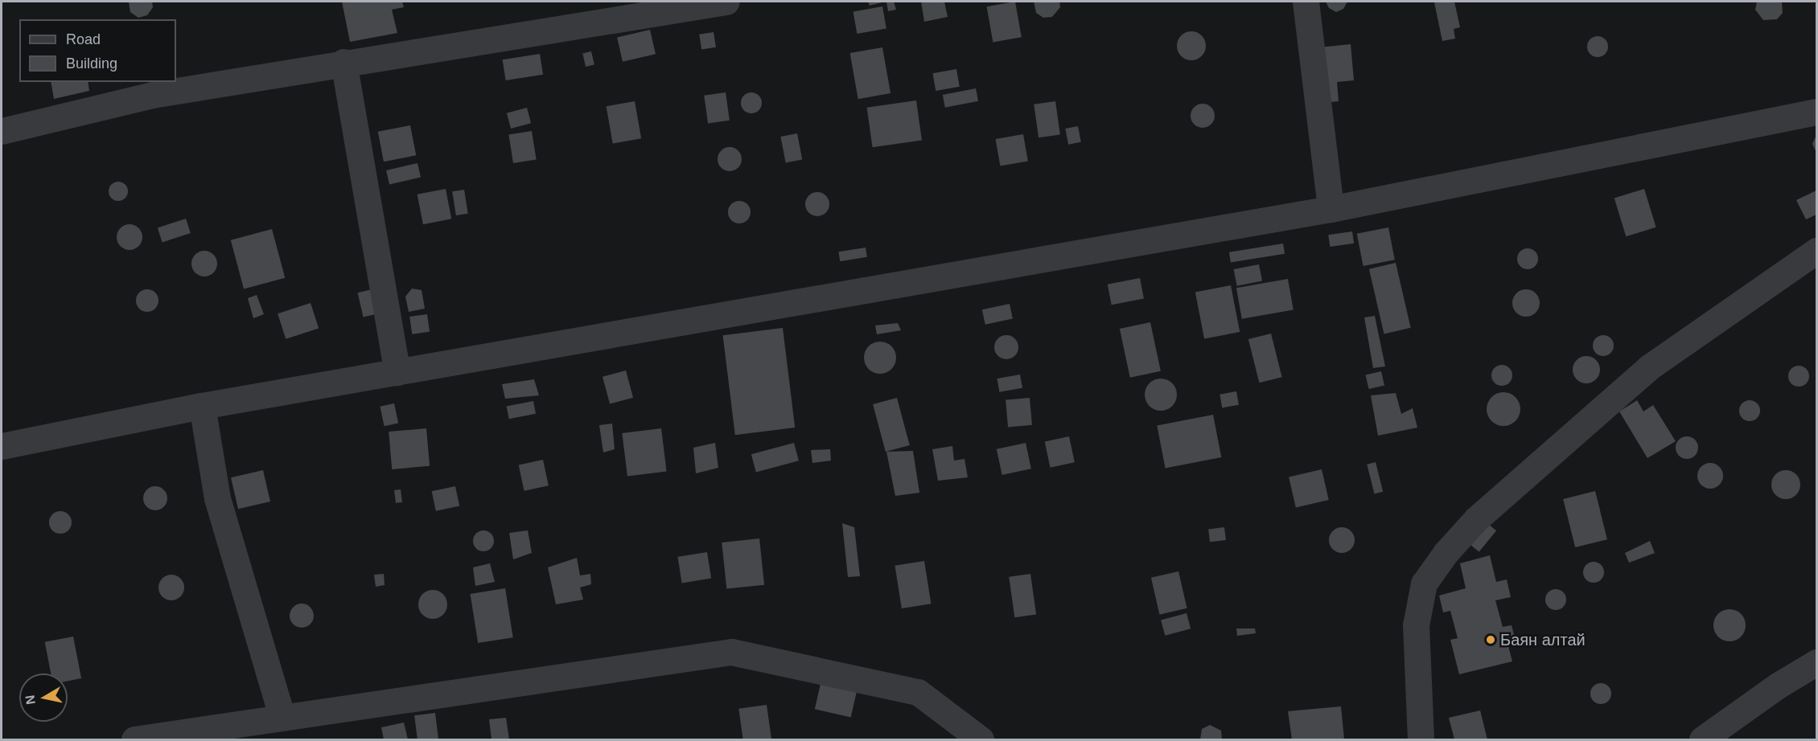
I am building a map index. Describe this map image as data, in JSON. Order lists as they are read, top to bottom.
{
  "places": ["Баян алтай"],
  "legend": ["Road", "Building"],
  "north": "left"
}
